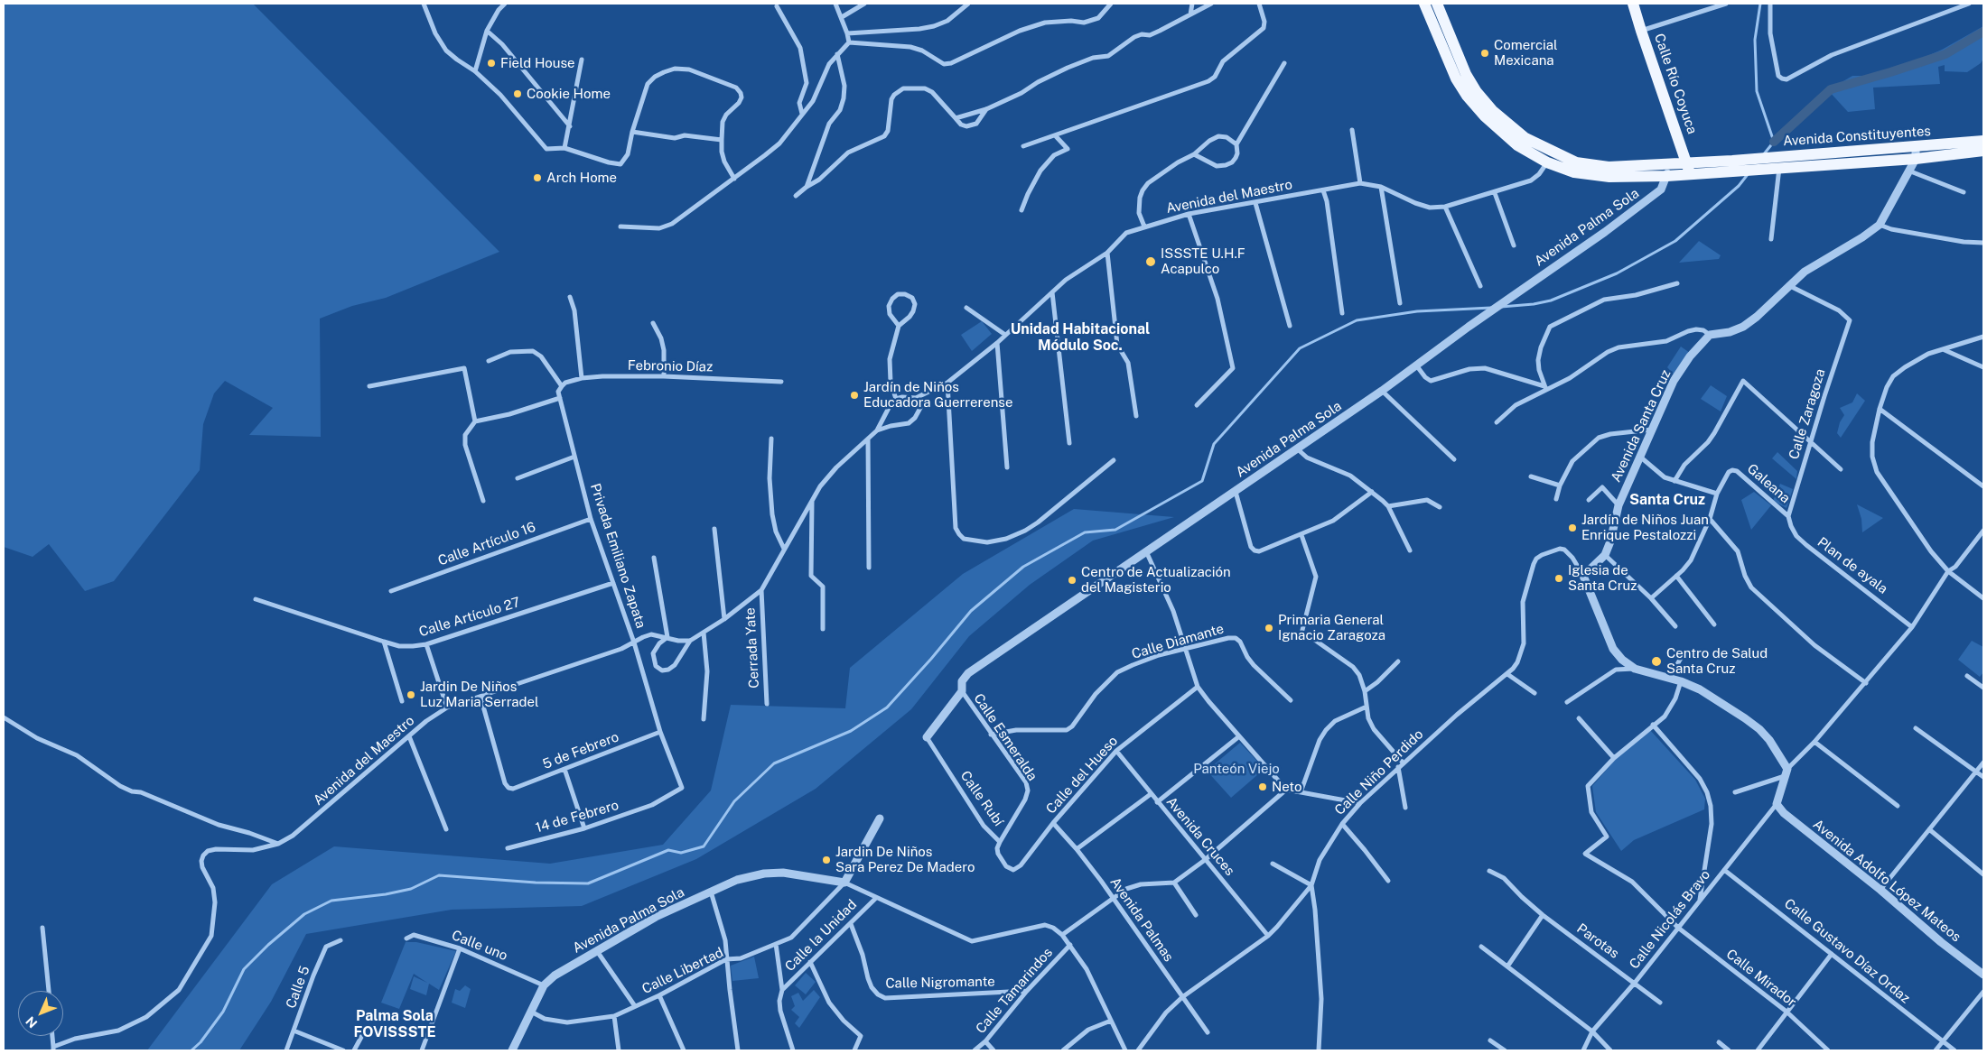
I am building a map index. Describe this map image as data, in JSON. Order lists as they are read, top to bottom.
{
  "streets": {
    "main road": ["Calle Río Coyuca", "Avenida Constituyentes"],
    "street": [
      "Avenida del Maestro",
      "Avenida Palma Sola",
      "Febronio Díaz",
      "Calle Zaragoza",
      "Avenida Santa Cruz",
      "Galeana",
      "Calle Artículo 16",
      "Privada Emiliano Zapata",
      "Plan de ayala",
      "Calle Artículo 27",
      "Calle Diamante",
      "Cerrada Yate",
      "Calle Esmeralda",
      "5 de Febrero",
      "Calle Niño Perdido",
      "Calle del Hueso",
      "Calle Rubí",
      "14 de Febrero",
      "Avenida Cruces",
      "Avenida Adolfo López Mateos",
      "Avenida Palmas",
      "Calle Nicolás Bravo",
      "Calle la Unidad",
      "Parotas",
      "Calle uno",
      "Calle Gustavo Díaz Ordaz",
      "Calle Libertad",
      "Calle Mirador",
      "Calle Nigromante",
      "Calle 5",
      "Calle Tamarindos"
    ]
  },
  "crossings": [
    ["Calle Río Coyuca", "Avenida Constituyentes"],
    ["Avenida del Maestro", "Privada Emiliano Zapata"],
    ["Avenida del Maestro", "5 de Febrero"],
    ["Avenida Palma Sola", "Calle Esmeralda"],
    ["Avenida Palma Sola", "Calle Rubí"],
    ["Avenida Palma Sola", "Calle uno"],
    ["Avenida Palma Sola", "Calle Libertad"],
    ["Febronio Díaz", "Privada Emiliano Zapata"],
    ["Calle Zaragoza", "Galeana"],
    ["Calle Zaragoza", "Plan de ayala"],
    ["Avenida Santa Cruz", "Calle Niño Perdido"],
    ["Galeana", "Plan de ayala"],
    ["Calle Artículo 16", "Privada Emiliano Zapata"],
    ["Privada Emiliano Zapata", "Calle Artículo 27"],
    ["Privada Emiliano Zapata", "5 de Febrero"],
    ["Privada Emiliano Zapata", "14 de Febrero"],
    ["Calle Diamante", "Calle Esmeralda"],
    ["Calle Esmeralda", "Calle Rubí"],
    ["Calle Niño Perdido", "Avenida Cruces"],
    ["Calle Niño Perdido", "Avenida Palmas"],
    ["Calle del Hueso", "Calle Rubí"],
    ["Calle del Hueso", "Avenida Cruces"],
    ["Calle del Hueso", "Avenida Palmas"],
    ["Avenida Adolfo López Mateos", "Calle Nicolás Bravo"],
    ["Calle Nicolás Bravo", "Parotas"],
    ["Calle Nicolás Bravo", "Calle Gustavo Díaz Ordaz"],
    ["Calle Nicolás Bravo", "Calle Mirador"],
    ["Calle la Unidad", "Calle Libertad"],
    ["Calle la Unidad", "Calle Nigromante"],
    ["Calle Nigromante", "Calle Tamarindos"]
  ],
  "districts": ["Unidad Habitacional Módulo Soc.", "Santa Cruz", "Palma Sola FOVISSSTE"],
  "parks": ["Panteón Viejo"],
  "places": [
    "Comercial Mexicana",
    "Field House",
    "Cookie Home",
    "Arch Home",
    "ISSSTE U.H.F Acapulco",
    "Jardín de Niños Educadora Guerrerense",
    "Jardín de Niños Juan Enrique Pestalozzi",
    "Iglesia de Santa Cruz",
    "Centro de Actualización del Magisterio",
    "Primaria General Ignacio Zaragoza",
    "Centro de Salud Santa Cruz",
    "Jardin De Niños Luz Maria Serradel",
    "Neto",
    "Jardin De Niños Sara Perez De Madero"
  ],
  "north": "bottom left"
}
